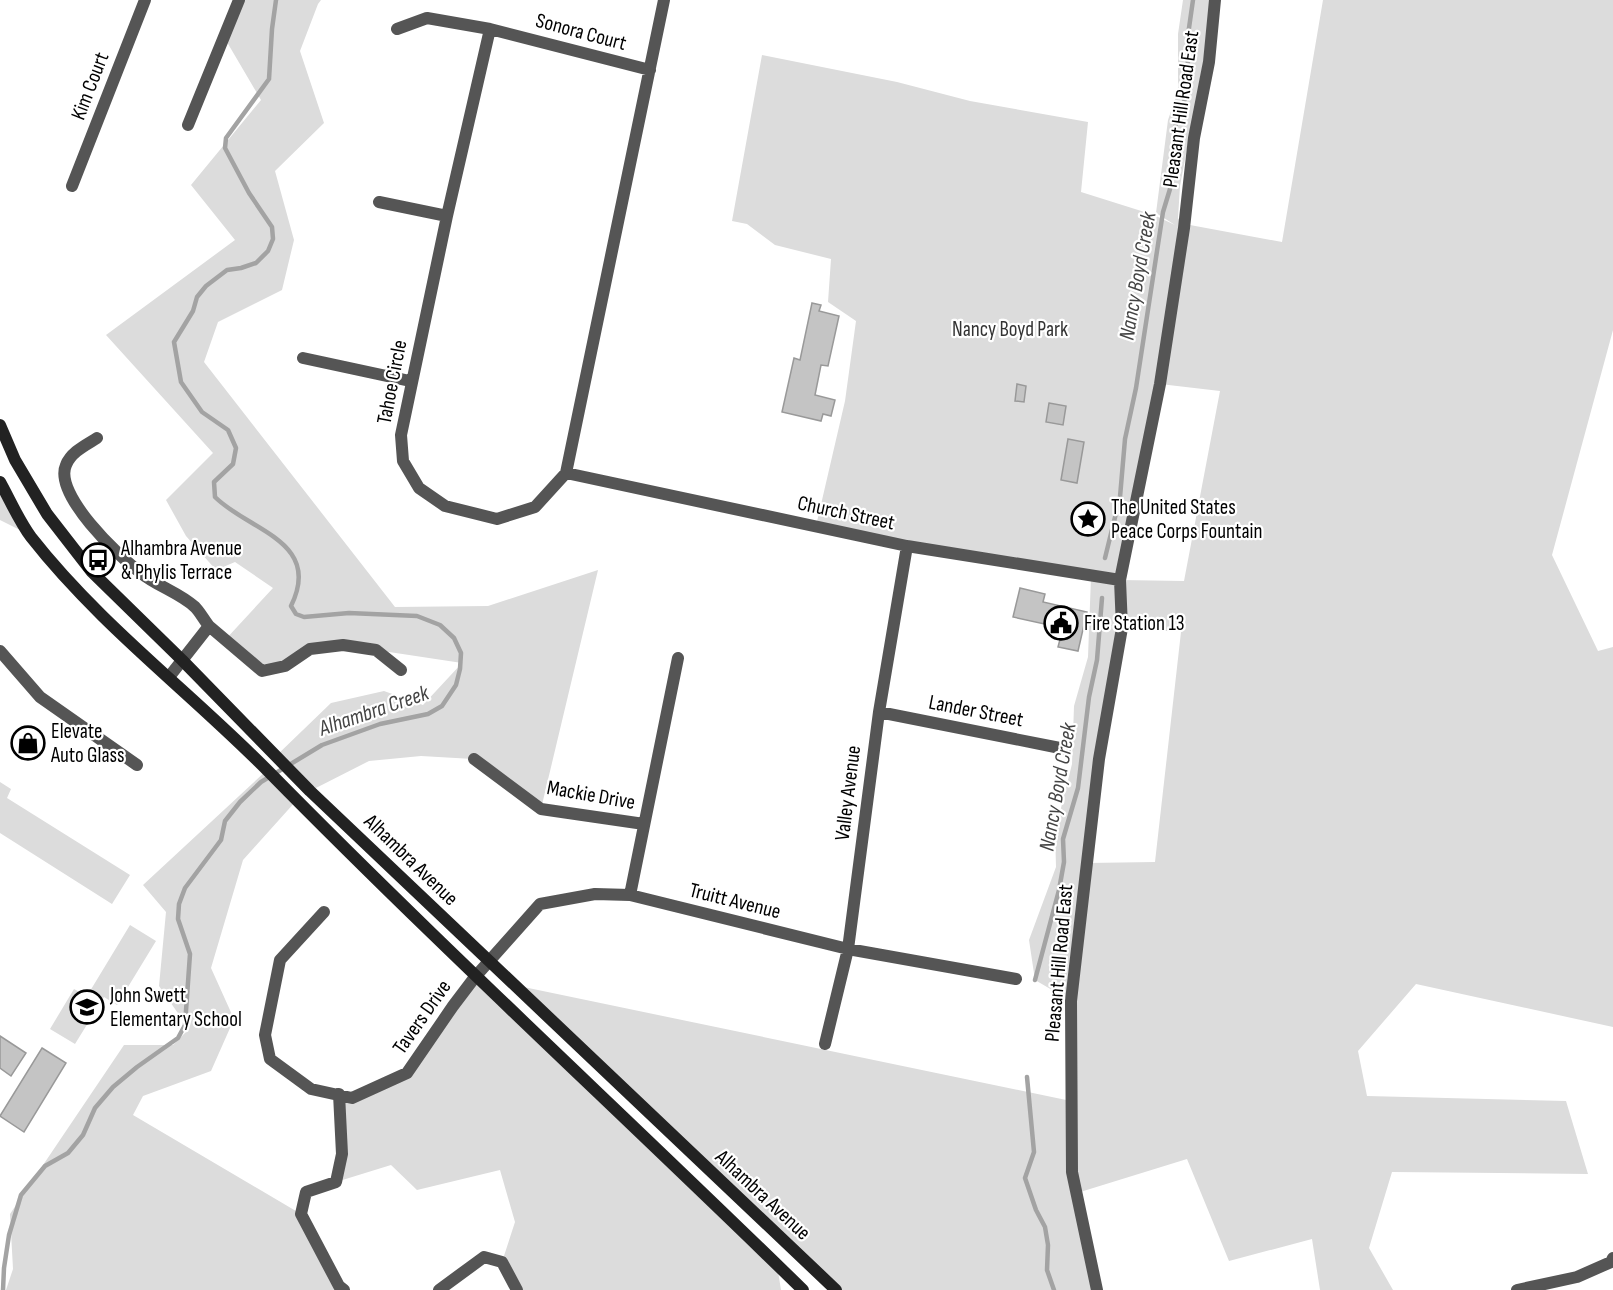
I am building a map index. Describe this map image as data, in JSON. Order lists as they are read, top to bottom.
{
  "streets": {
    "main road": ["Alhambra Avenue"],
    "street": [
      "Sonora Court",
      "Kim Court",
      "Pleasant Hill Road East",
      "Tahoe Circle",
      "Church Street",
      "Lander Street",
      "Valley Avenue",
      "Mackie Drive",
      "Truitt Avenue",
      "Tavers Drive"
    ]
  },
  "crossings": [
    ["Sonora Court", "Tahoe Circle"],
    ["Pleasant Hill Road East", "Church Street"],
    ["Tahoe Circle", "Church Street"],
    ["Church Street", "Valley Avenue"],
    ["Lander Street", "Valley Avenue"],
    ["Valley Avenue", "Truitt Avenue"],
    ["Mackie Drive", "Truitt Avenue"],
    ["Alhambra Avenue", "Truitt Avenue"],
    ["Alhambra Avenue", "Tavers Drive"],
    ["Truitt Avenue", "Tavers Drive"]
  ],
  "water": ["Nancy Boyd Creek", "Alhambra Creek"],
  "parks": ["Nancy Boyd Park"],
  "places": {
    "place": ["The United States Peace Corps Fountain"],
    "bus stop": ["Alhambra Avenue & Phylis Terrace"],
    "public building": ["Fire Station 13"],
    "shop": ["Elevate Auto Glass"],
    "school or university": ["John Swett Elementary School"]
  }
}
